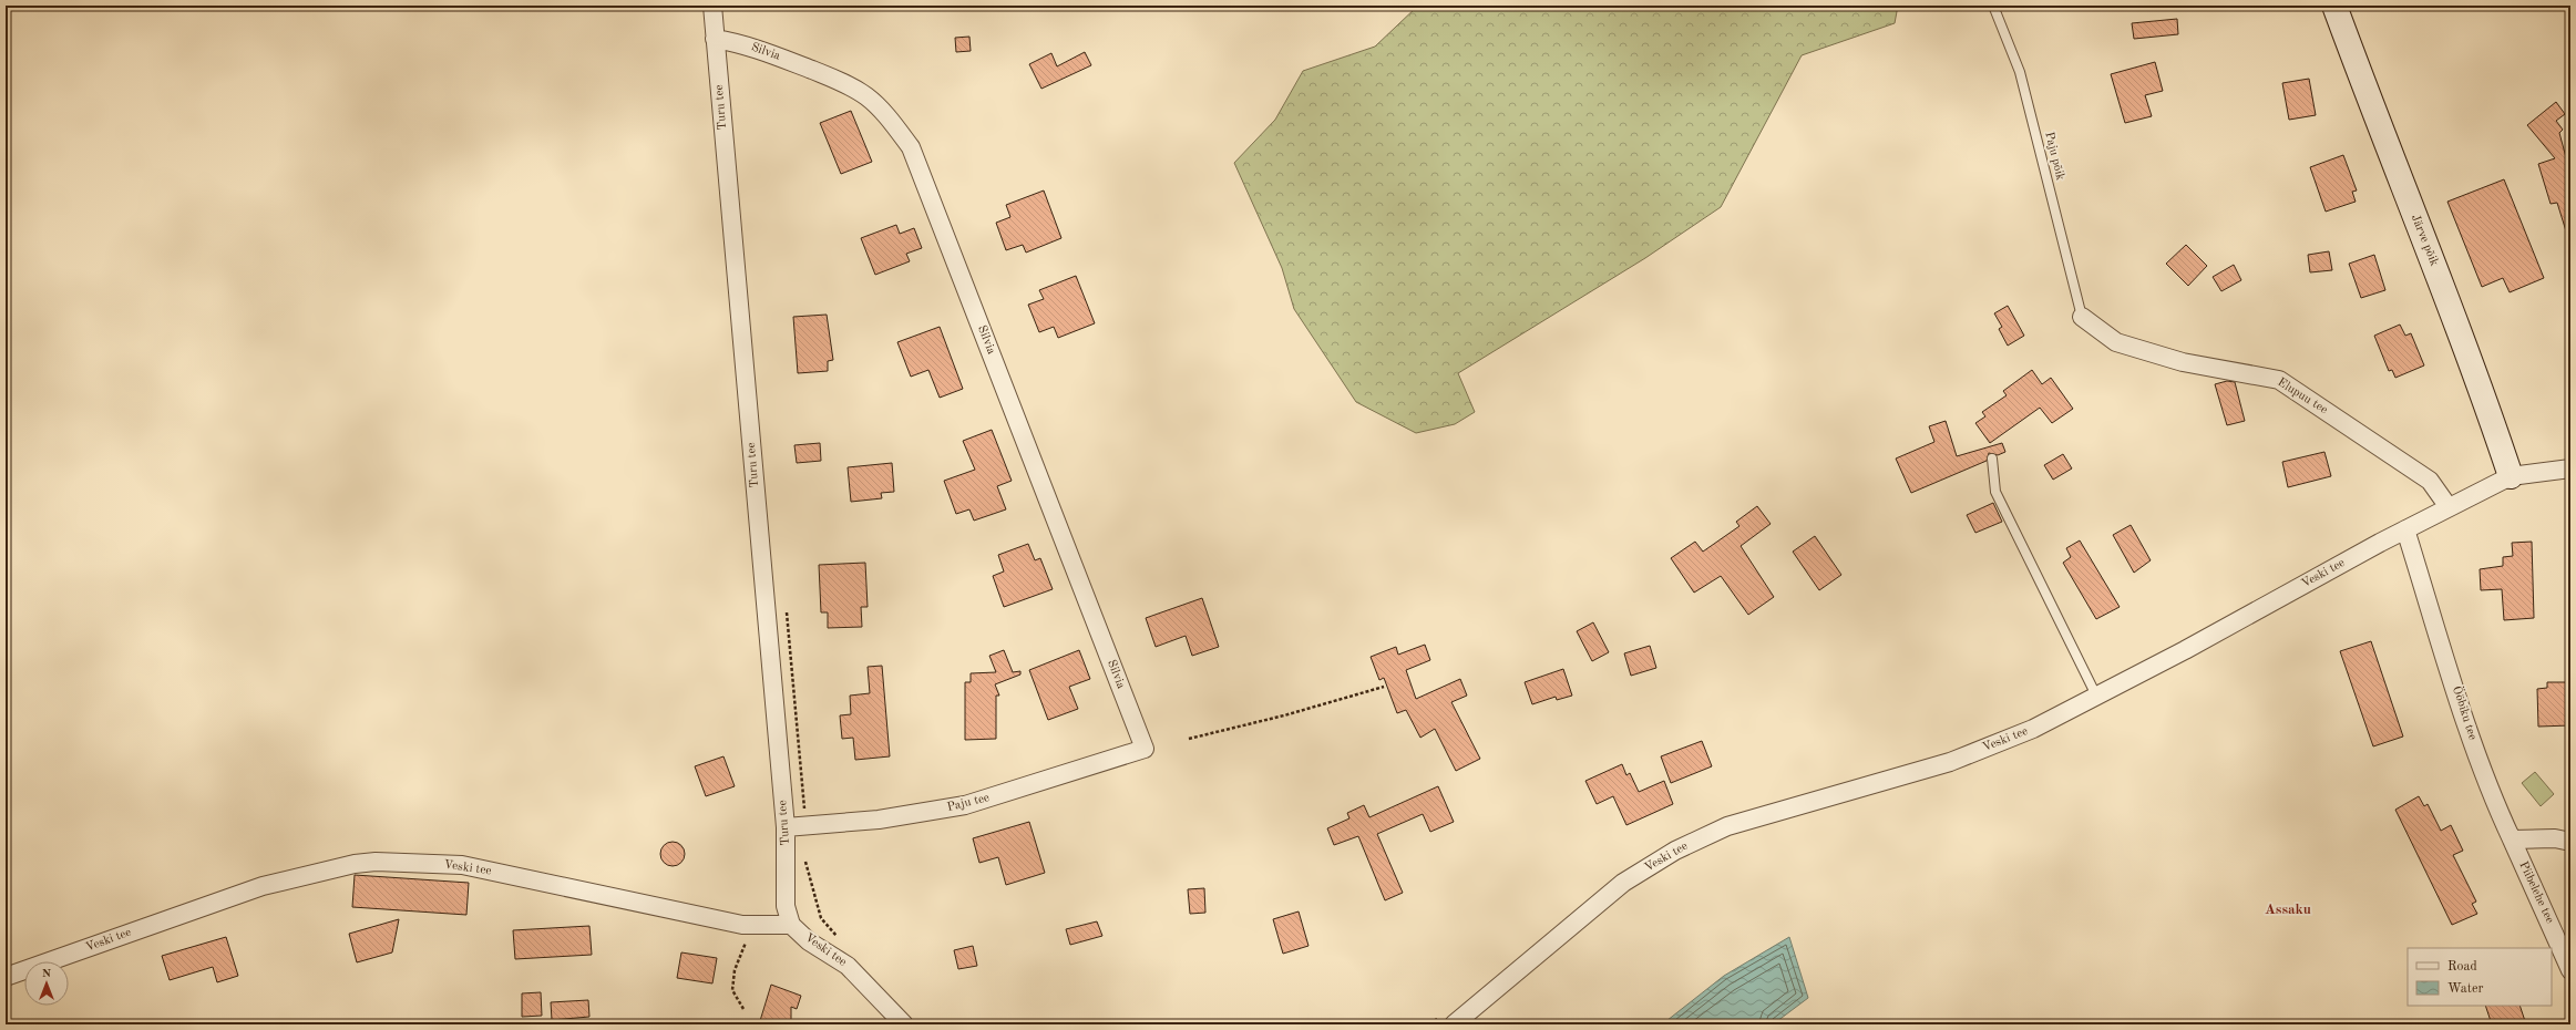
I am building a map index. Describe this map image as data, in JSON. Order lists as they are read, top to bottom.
{
  "streets": {
    "street": [
      "Silvia",
      "Turu tee",
      "Järve põik",
      "Elupuu tee",
      "Veski tee",
      "Ööbiku tee",
      "Paju tee",
      "Piibelehe tee"
    ],
    "lane": ["Paju põik"]
  },
  "crossings": [
    ["Silvia", "Turu tee"],
    ["Silvia", "Paju tee"],
    ["Turu tee", "Veski tee"],
    ["Turu tee", "Paju tee"],
    ["Paju põik", "Elupuu tee"],
    ["Järve põik", "Veski tee"],
    ["Elupuu tee", "Veski tee"],
    ["Veski tee", "Ööbiku tee"],
    ["Ööbiku tee", "Piibelehe tee"]
  ],
  "districts": ["Assaku"],
  "legend": ["Road", "Water"],
  "north": "top"
}
